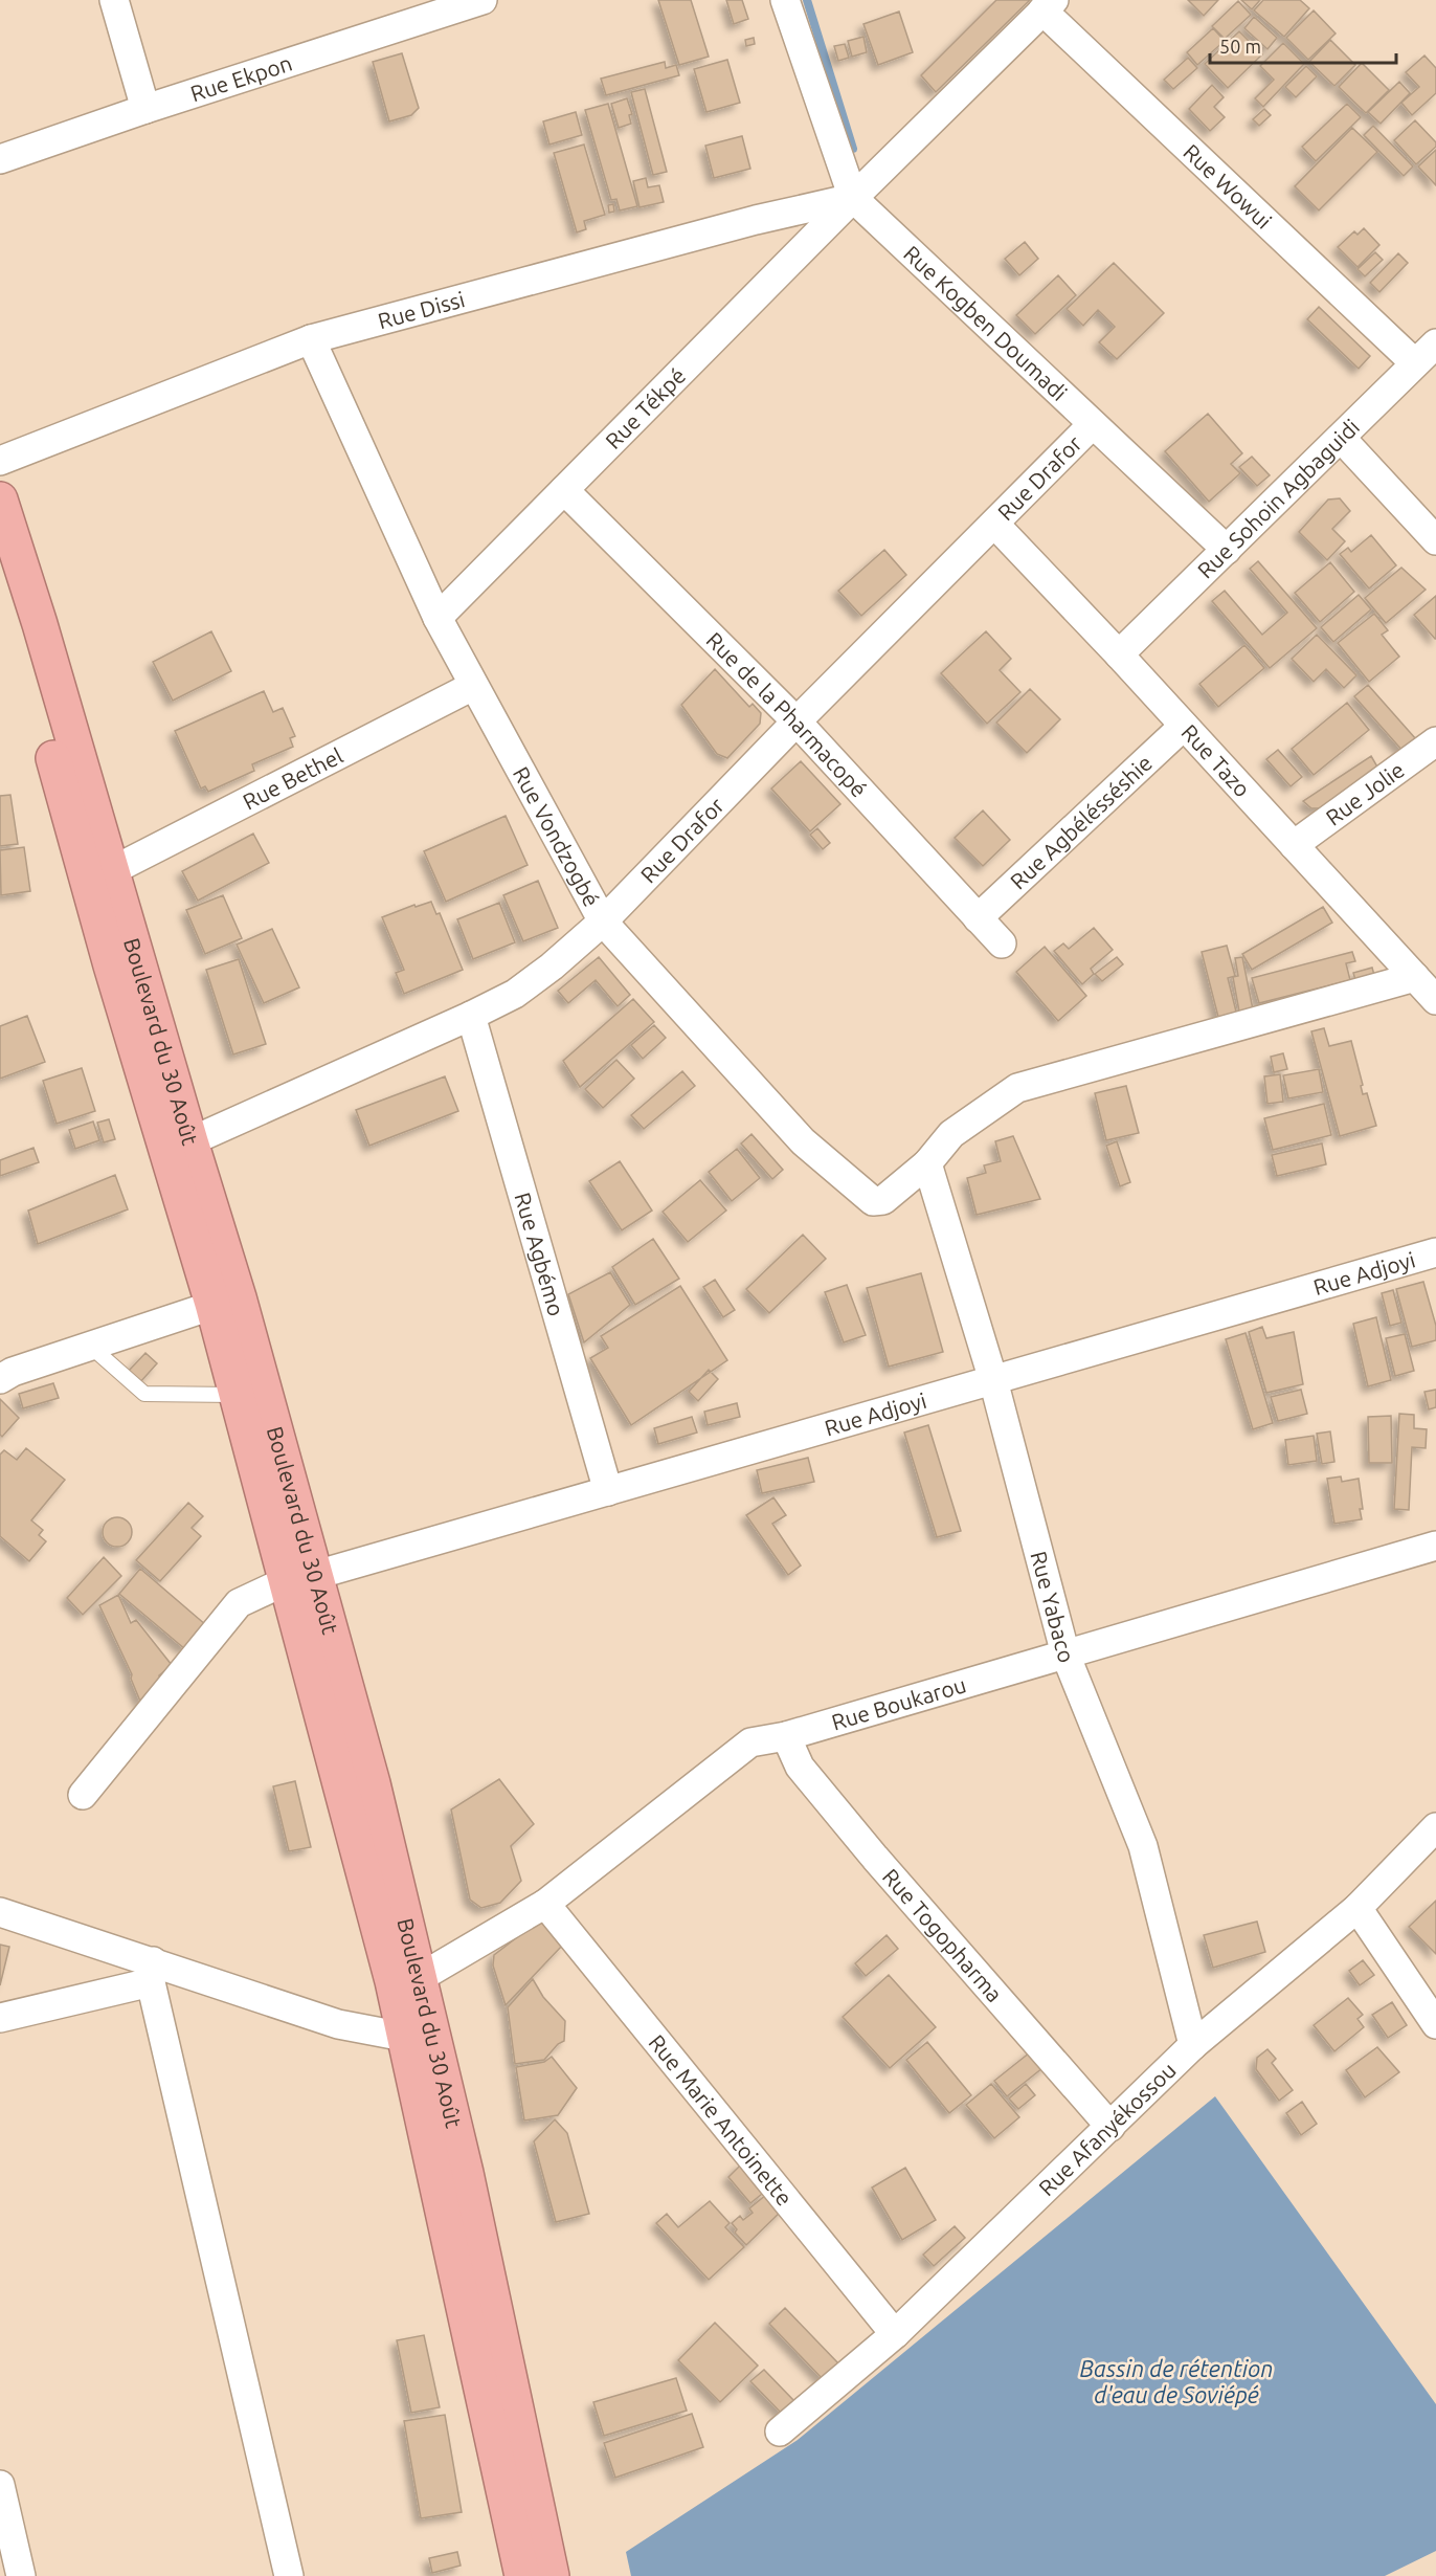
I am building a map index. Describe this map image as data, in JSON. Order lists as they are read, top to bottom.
{
  "streets": {
    "highway": ["Boulevard du 30 Août"],
    "street": [
      "Rue Ekpon",
      "Rue Wowui",
      "Rue Dissi",
      "Rue Kogben Doumadi",
      "Rue Tékpé",
      "Rue Drafor",
      "Rue Sohoin Agbaguidi",
      "Rue de la Pharmacopé",
      "Rue Tazo",
      "Rue Bethel",
      "Rue Jolie",
      "Rue Agbélésséshie",
      "Rue Vondzogbé",
      "Rue Agbémo",
      "Rue Adjoyi",
      "Rue Yabaco",
      "Rue Boukarou",
      "Rue Togopharma",
      "Rue Marie Antoinette",
      "Rue Afanyékossou"
    ]
  },
  "crossings": [
    ["Rue Wowui", "Rue Tékpé"],
    ["Rue Wowui", "Rue Sohoin Agbaguidi"],
    ["Rue Dissi", "Rue Kogben Doumadi"],
    ["Rue Dissi", "Rue Tékpé"],
    ["Rue Dissi", "Rue Vondzogbé"],
    ["Rue Kogben Doumadi", "Rue Tékpé"],
    ["Rue Kogben Doumadi", "Rue Drafor"],
    ["Rue Kogben Doumadi", "Rue Sohoin Agbaguidi"],
    ["Rue Tékpé", "Rue de la Pharmacopé"],
    ["Rue Tékpé", "Rue Vondzogbé"],
    ["Rue Drafor", "Rue de la Pharmacopé"],
    ["Rue Drafor", "Rue Tazo"],
    ["Rue Drafor", "Rue Vondzogbé"],
    ["Rue Drafor", "Boulevard du 30 Août"],
    ["Rue Drafor", "Rue Agbémo"],
    ["Rue Sohoin Agbaguidi", "Rue Tazo"],
    ["Rue de la Pharmacopé", "Rue Agbélésséshie"],
    ["Rue Tazo", "Rue Jolie"],
    ["Rue Tazo", "Rue Agbélésséshie"],
    ["Rue Tazo", "Rue Vondzogbé"],
    ["Rue Bethel", "Rue Vondzogbé"],
    ["Rue Bethel", "Boulevard du 30 Août"],
    ["Rue Vondzogbé", "Rue Yabaco"],
    ["Boulevard du 30 Août", "Rue Adjoyi"],
    ["Boulevard du 30 Août", "Rue Boukarou"],
    ["Rue Agbémo", "Rue Adjoyi"],
    ["Rue Adjoyi", "Rue Yabaco"],
    ["Rue Yabaco", "Rue Boukarou"],
    ["Rue Yabaco", "Rue Afanyékossou"],
    ["Rue Boukarou", "Rue Togopharma"],
    ["Rue Boukarou", "Rue Marie Antoinette"],
    ["Rue Togopharma", "Rue Afanyékossou"],
    ["Rue Marie Antoinette", "Rue Afanyékossou"]
  ],
  "water": ["Bassin de rétention d'eau de Soviépé"],
  "scale_bar": "50 m"
}
